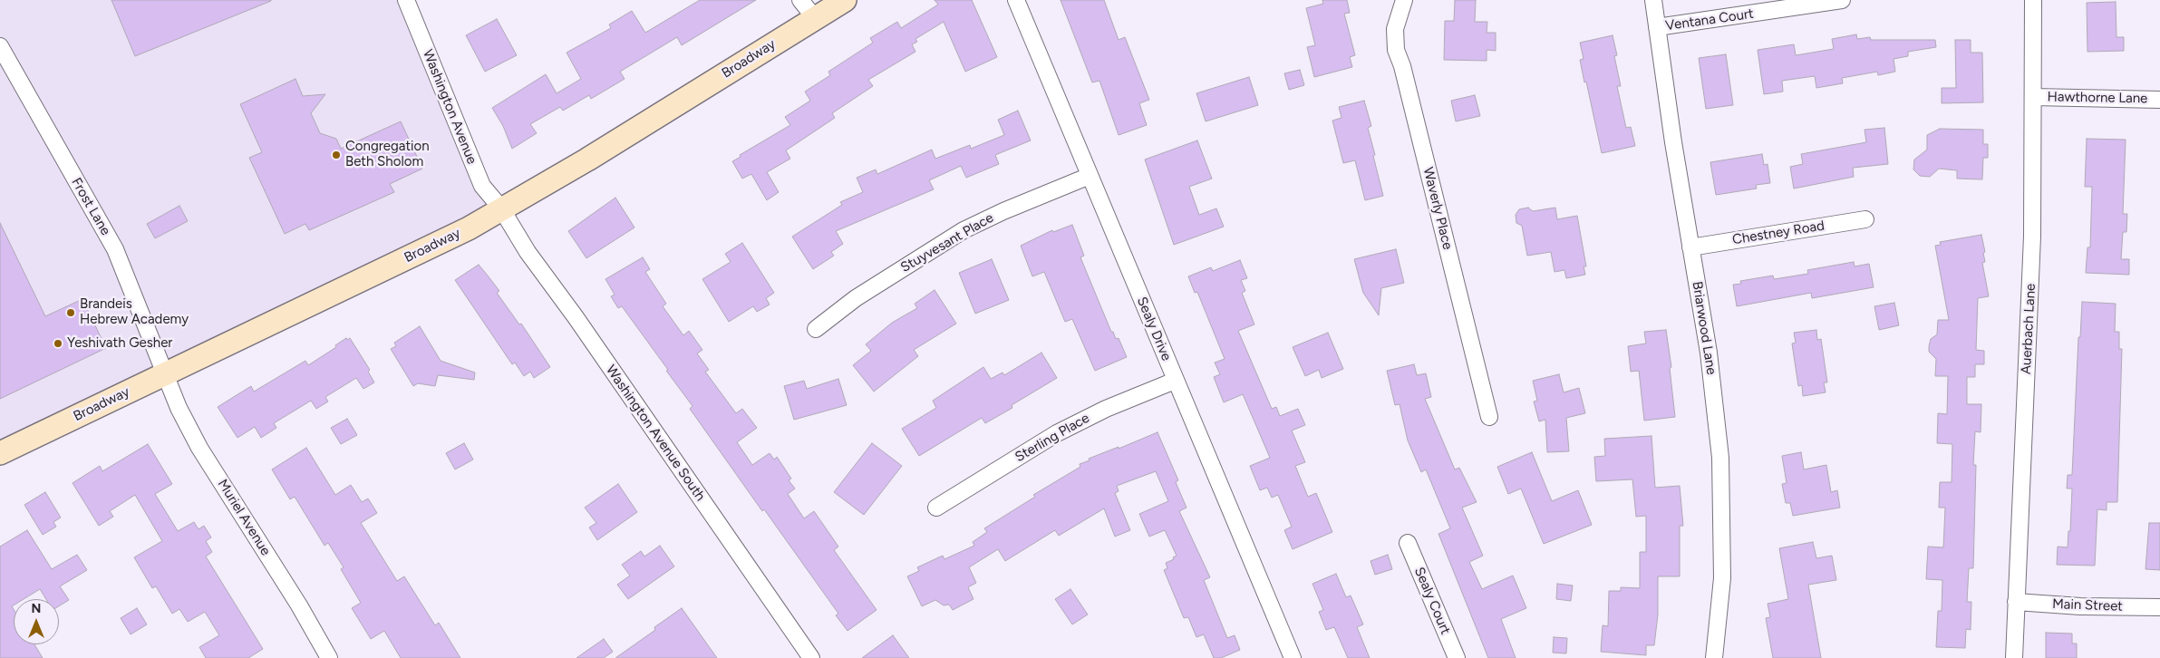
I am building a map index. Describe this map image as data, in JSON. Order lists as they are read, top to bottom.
{
  "streets": {
    "main road": ["Broadway"],
    "street": [
      "Ventana Court",
      "Hawthorne Lane",
      "Washington Avenue",
      "Frost Lane",
      "Waverly Place",
      "Chestney Road",
      "Stuyvesant Place",
      "Briarwood Lane",
      "Sealy Drive",
      "Auerbach Lane",
      "Washington Avenue South",
      "Sterling Place",
      "Muriel Avenue",
      "Sealy Court",
      "Main Street"
    ]
  },
  "crossings": [
    ["Ventana Court", "Briarwood Lane"],
    ["Broadway", "Washington Avenue"],
    ["Broadway", "Frost Lane"],
    ["Broadway", "Washington Avenue South"],
    ["Broadway", "Muriel Avenue"],
    ["Hawthorne Lane", "Auerbach Lane"],
    ["Washington Avenue", "Washington Avenue South"],
    ["Frost Lane", "Muriel Avenue"],
    ["Chestney Road", "Briarwood Lane"],
    ["Stuyvesant Place", "Sealy Drive"],
    ["Sealy Drive", "Sterling Place"],
    ["Auerbach Lane", "Main Street"]
  ],
  "places": ["Congregation Beth Sholom", "Brandeis Hebrew Academy", "Yeshivath Gesher"],
  "north": "top"
}
